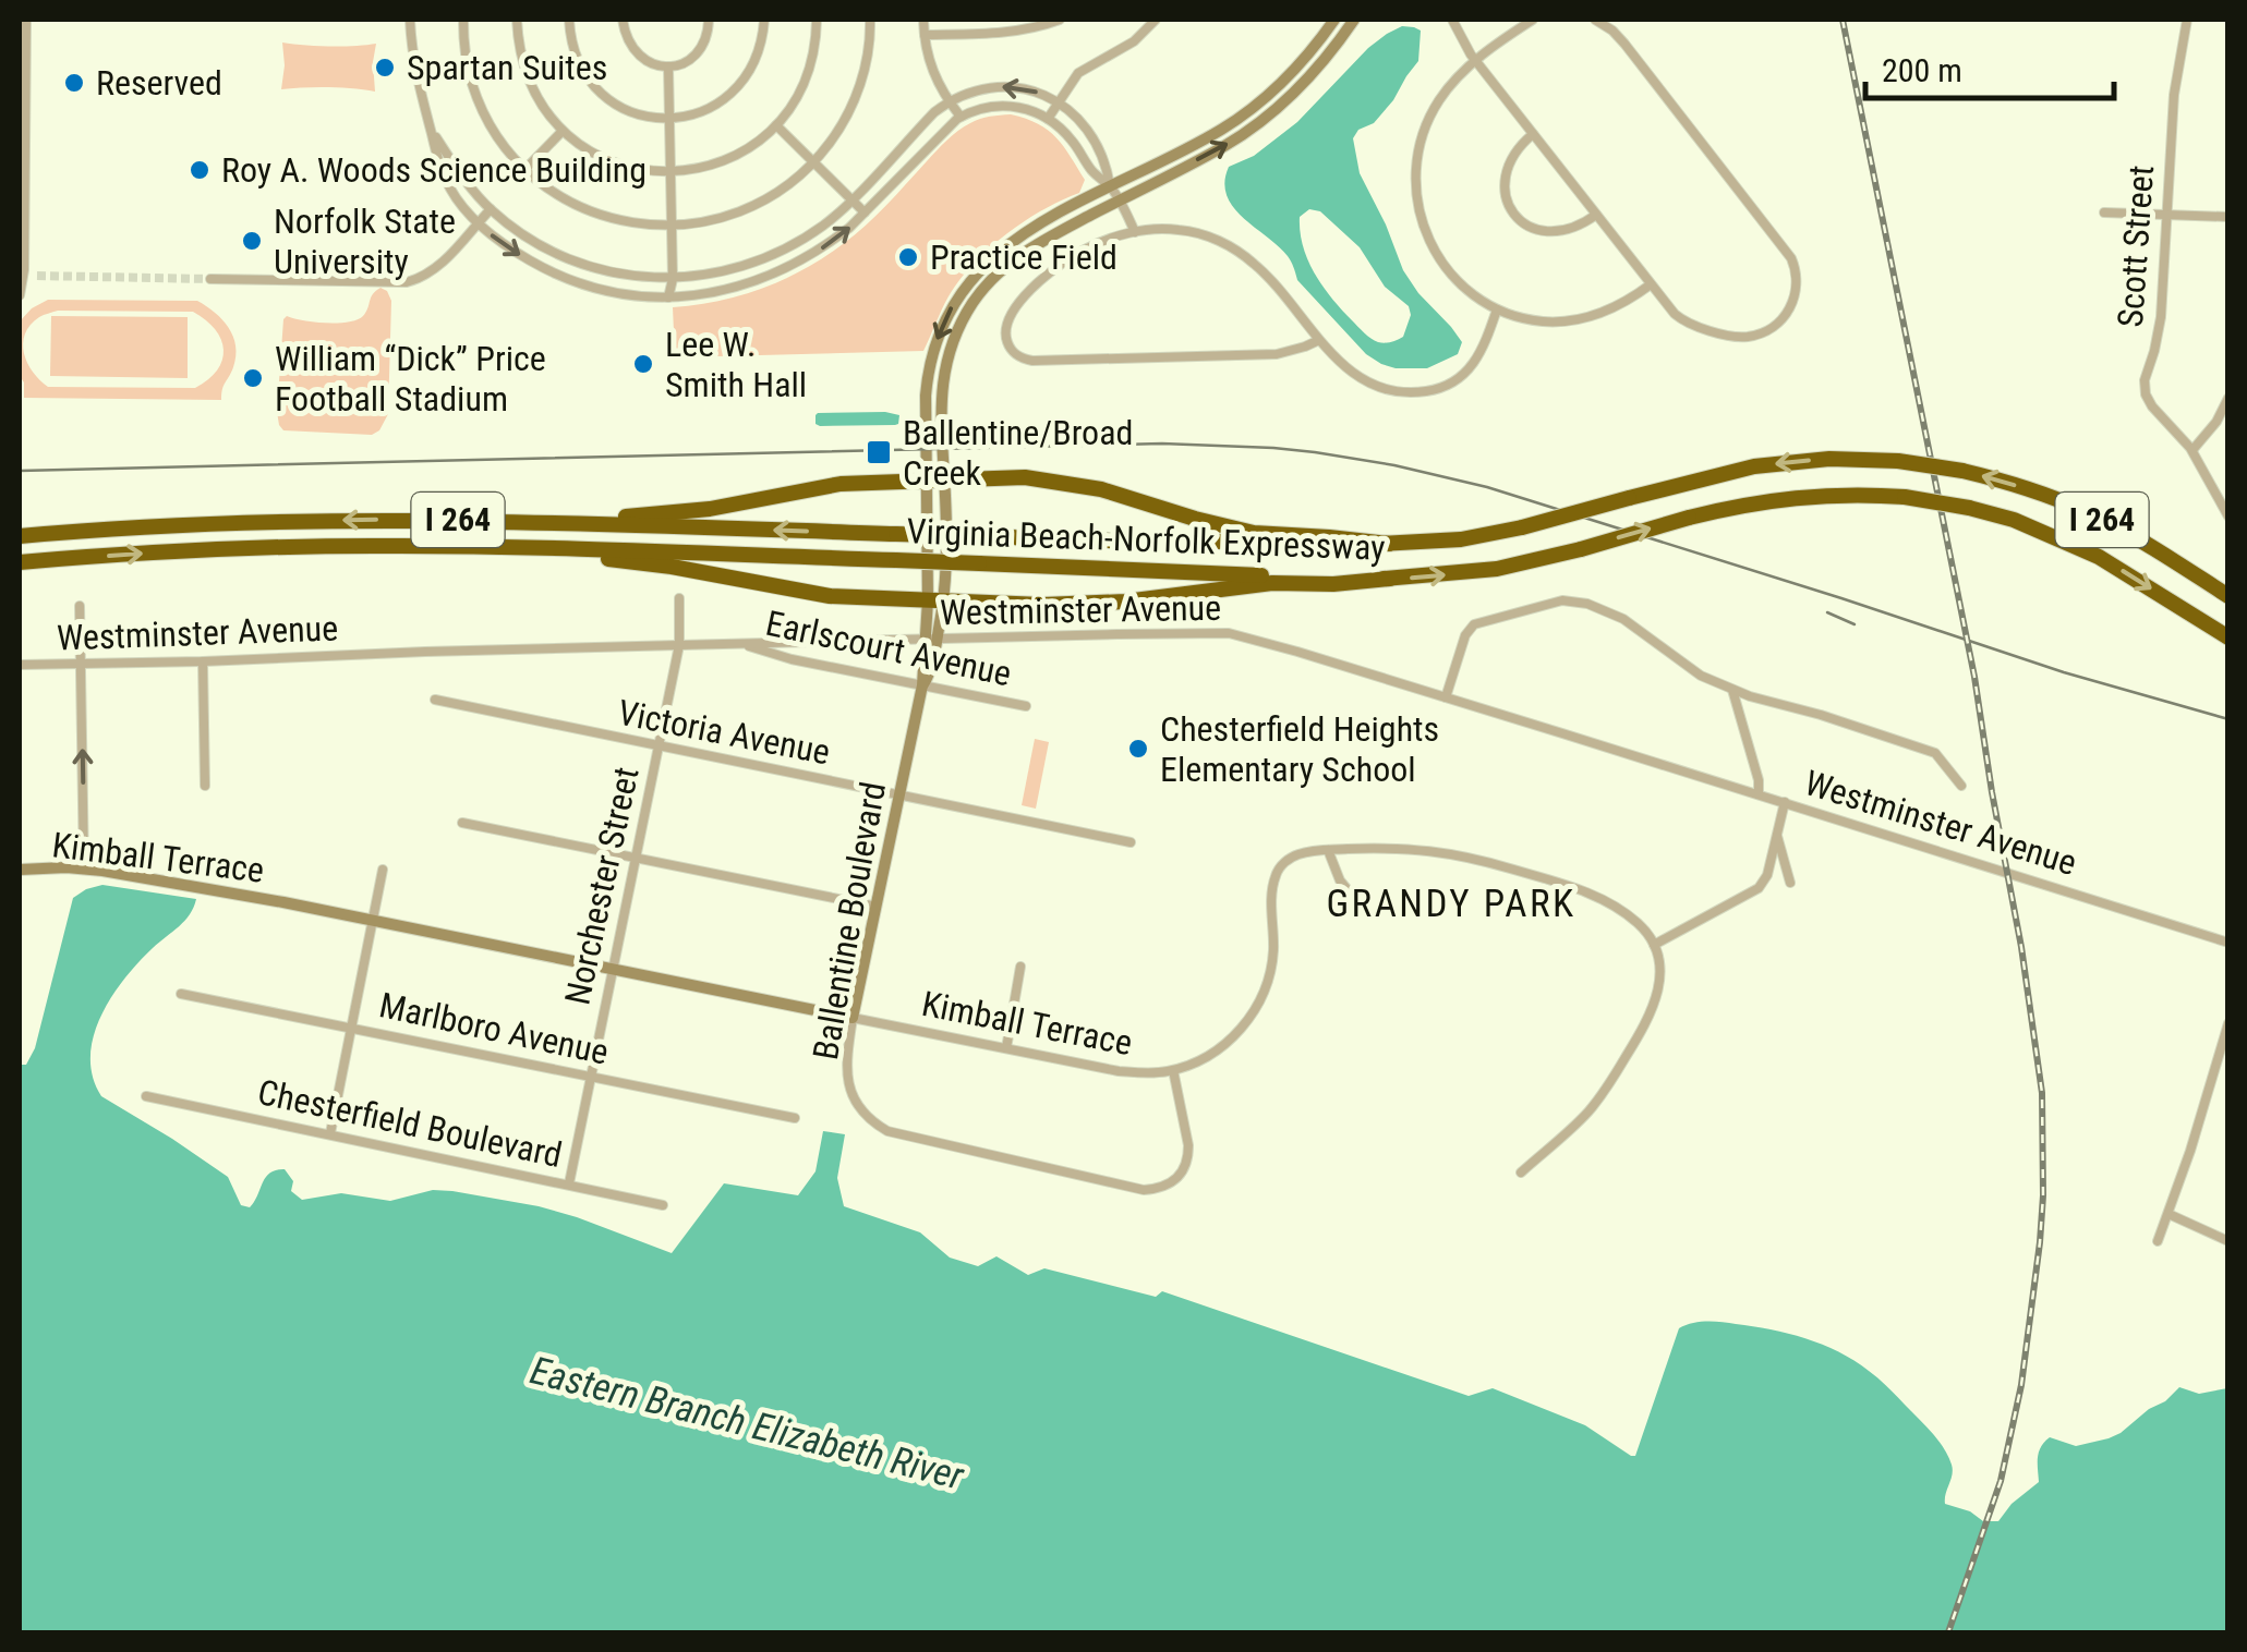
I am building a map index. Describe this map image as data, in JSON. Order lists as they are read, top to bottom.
{
  "streets": {
    "highway": ["I 264", "Virginia Beach-Norfolk Expressway"],
    "main road": ["Kimball Terrace", "Ballentine Boulevard"],
    "street": [
      "Scott Street",
      "Westminster Avenue",
      "Earlscourt Avenue",
      "Victoria Avenue",
      "Norchester Street",
      "Marlboro Avenue",
      "Chesterfield Boulevard"
    ]
  },
  "crossings": [
    ["Westminster Avenue", "Earlscourt Avenue"],
    ["Westminster Avenue", "Norchester Street"],
    ["Westminster Avenue", "Ballentine Boulevard"],
    ["Earlscourt Avenue", "Ballentine Boulevard"],
    ["Victoria Avenue", "Norchester Street"],
    ["Victoria Avenue", "Ballentine Boulevard"],
    ["Kimball Terrace", "Norchester Street"],
    ["Kimball Terrace", "Ballentine Boulevard"],
    ["Norchester Street", "Marlboro Avenue"],
    ["Norchester Street", "Chesterfield Boulevard"]
  ],
  "districts": ["GRANDY PARK"],
  "water": ["Eastern Branch Elizabeth River"],
  "places": {
    "other": [
      "Spartan Suites",
      "Reserved",
      "Roy A. Woods Science Building",
      "Norfolk State University",
      "Practice Field",
      "Lee W. Smith Hall",
      "William “Dick” Price Football Stadium",
      "Chesterfield Heights Elementary School"
    ],
    "transit": ["Ballentine/Broad Creek"]
  },
  "scale_bar": "200 m"
}
